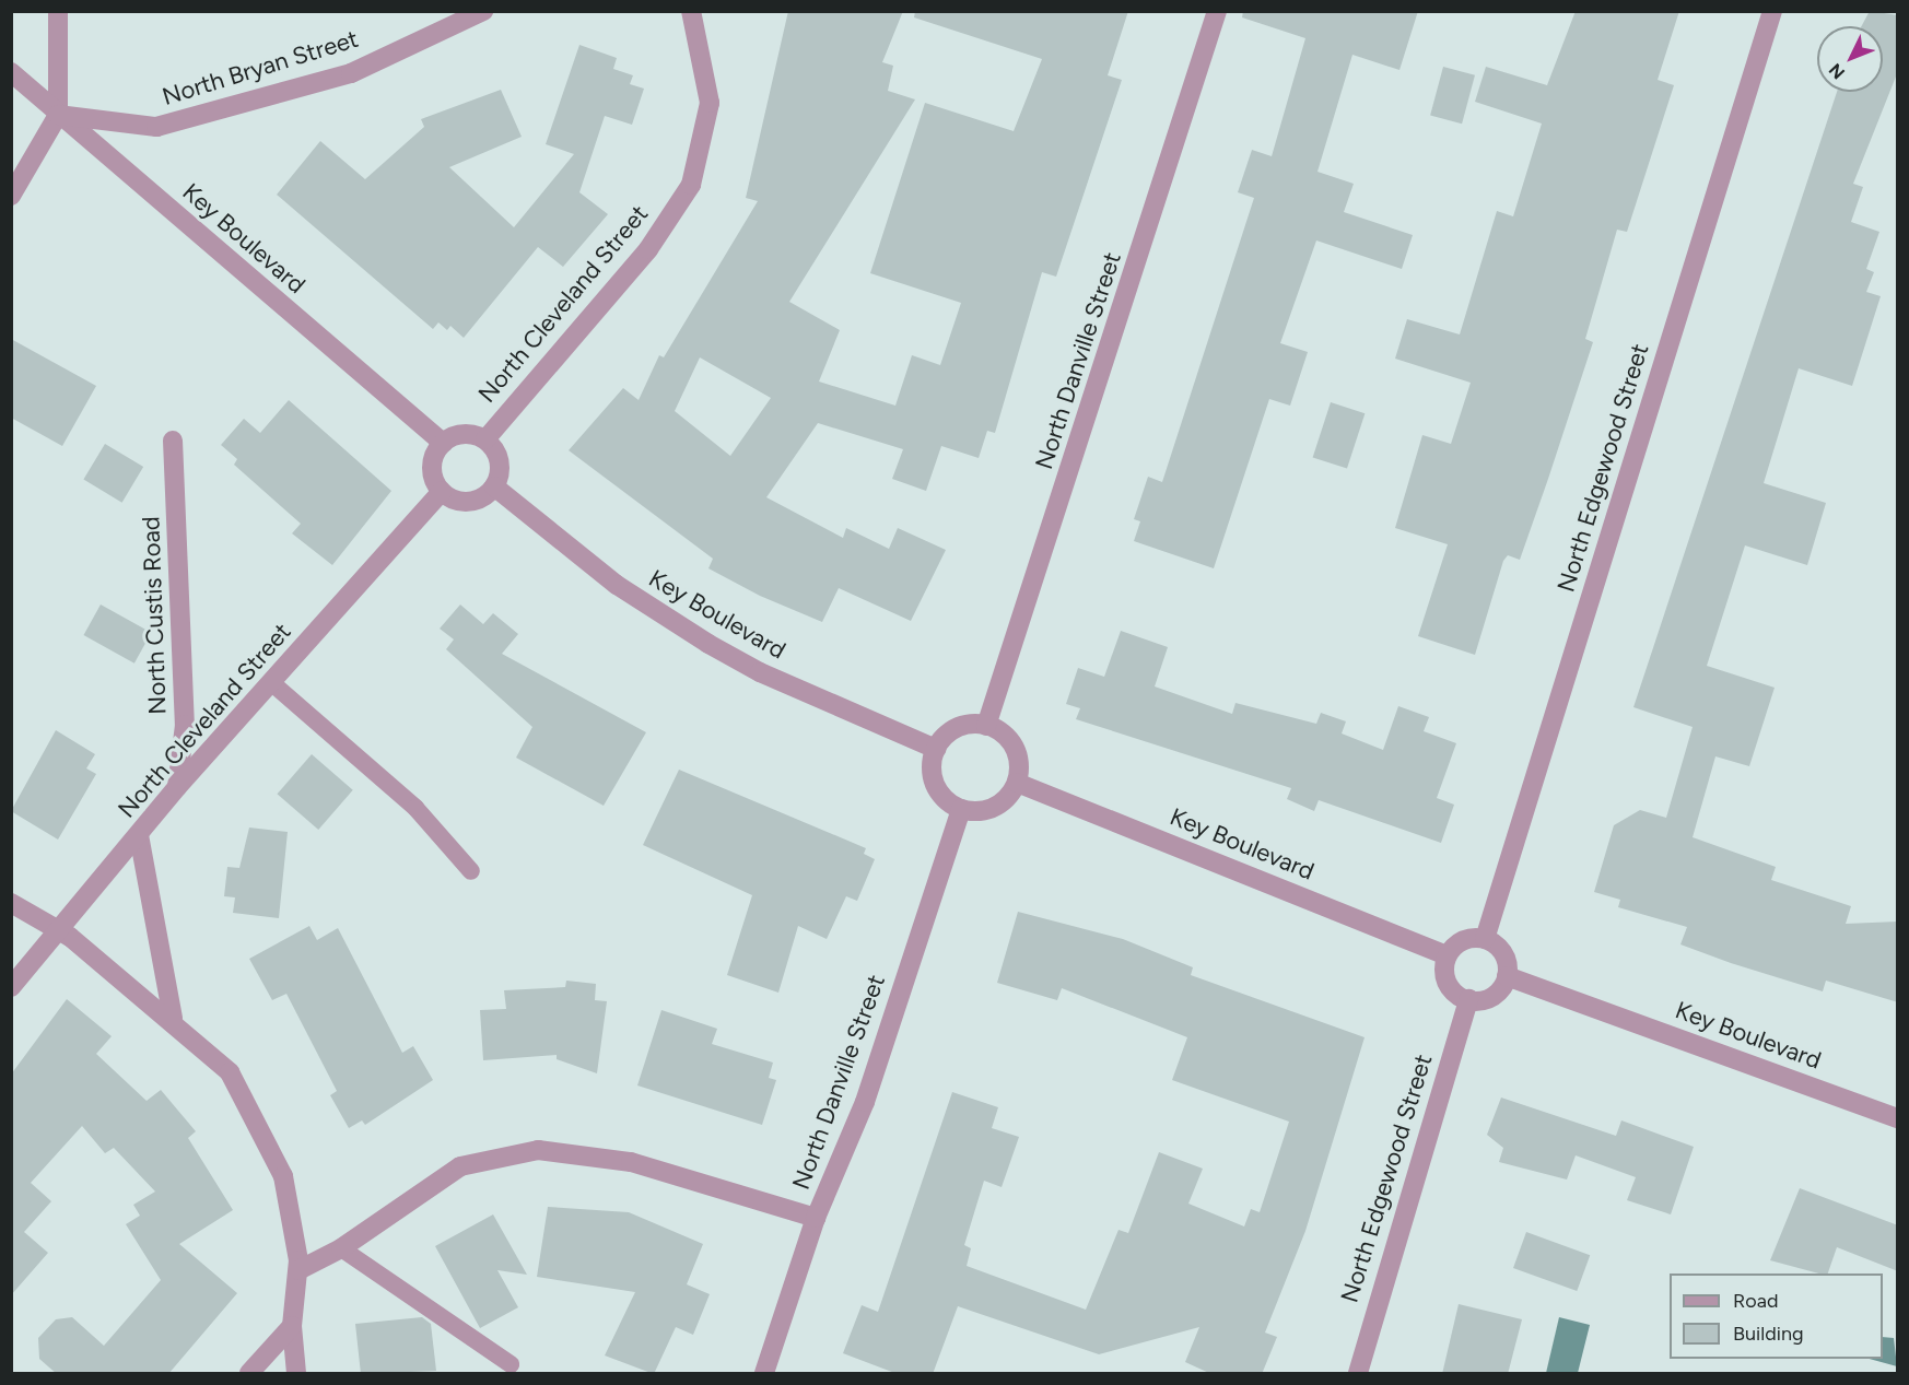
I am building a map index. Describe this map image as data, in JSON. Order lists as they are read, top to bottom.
{
  "streets": {
    "street": [
      "North Bryan Street",
      "Key Boulevard",
      "North Cleveland Street",
      "North Danville Street",
      "North Edgewood Street",
      "North Custis Road"
    ]
  },
  "crossings": [
    ["North Bryan Street", "Key Boulevard"],
    ["Key Boulevard", "North Cleveland Street"],
    ["Key Boulevard", "North Danville Street"],
    ["Key Boulevard", "North Edgewood Street"],
    ["North Cleveland Street", "North Custis Road"]
  ],
  "legend": ["Road", "Building"],
  "north": "bottom left"
}
